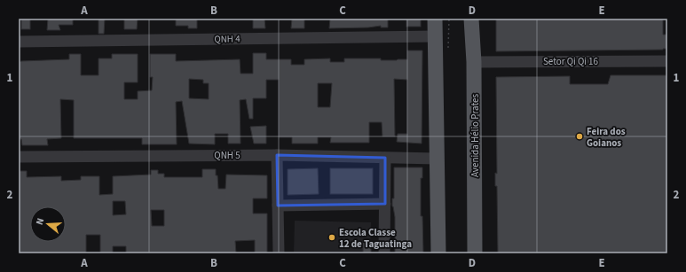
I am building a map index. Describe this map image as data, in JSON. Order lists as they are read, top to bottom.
{
  "streets": {
    "main road": ["Avenida Hélio Prates"],
    "street": ["QNH 4", "Setor Qi Qi 16", "QNH 5"]
  },
  "crossings": [
    ["Setor Qi Qi 16", "Avenida Hélio Prates"]
  ],
  "places": ["Feira dos Goianos", "Escola Classe 12 de Taguatinga"],
  "north": "left",
  "grid": {
    "columns": [
      "A",
      "B",
      "C",
      "D",
      "E"
    ],
    "rows": ["1", "2"]
  }
}
